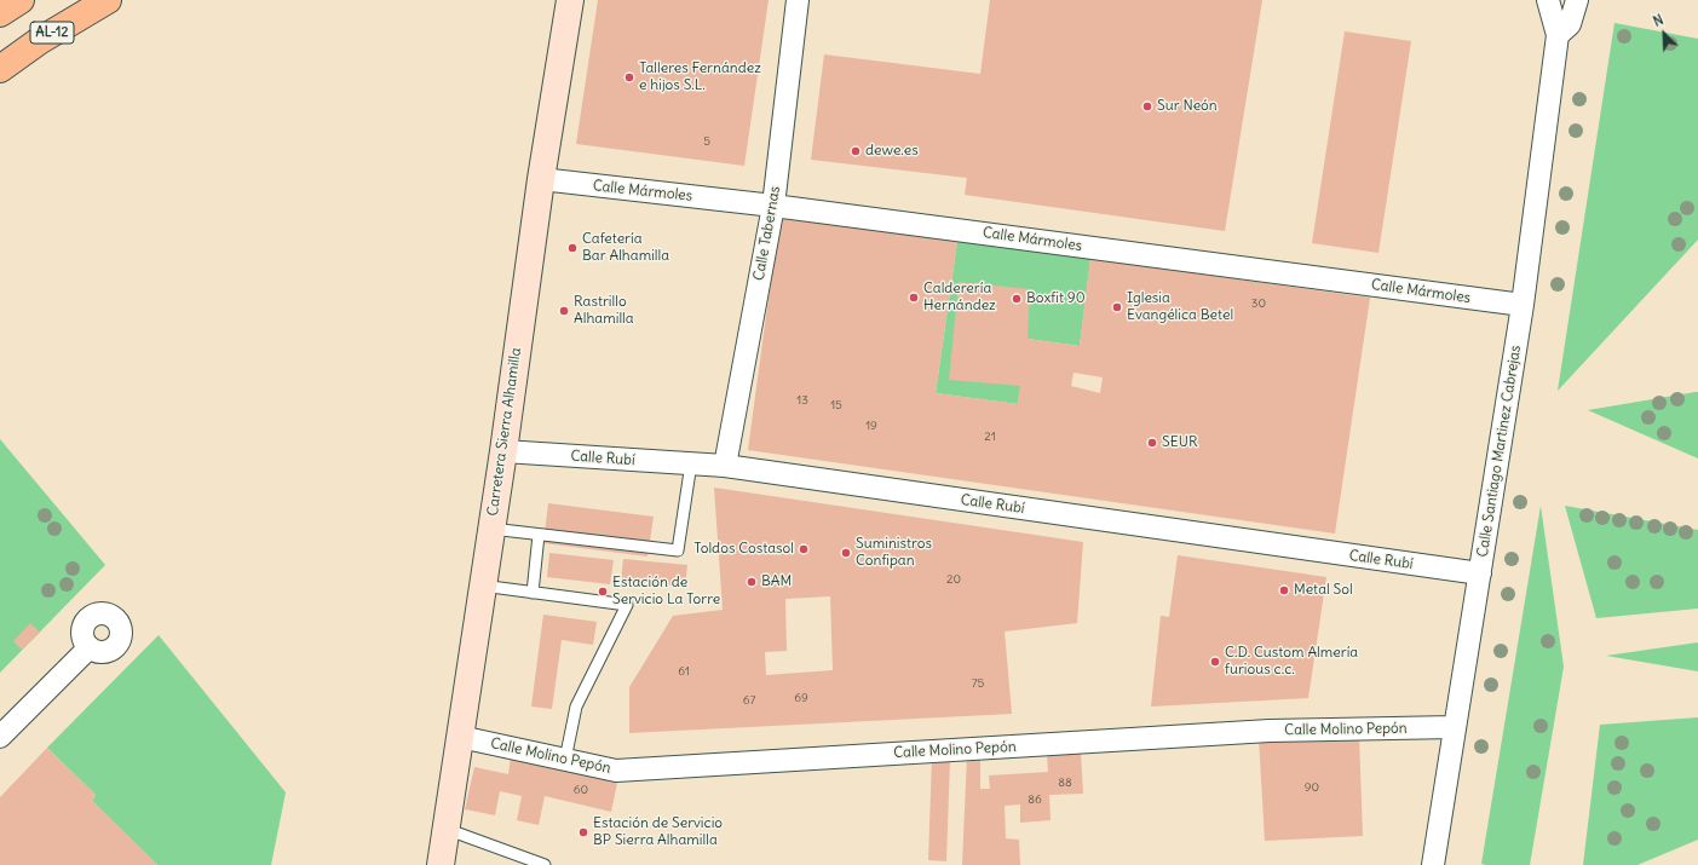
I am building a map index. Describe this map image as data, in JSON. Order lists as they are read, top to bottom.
{
  "streets": {
    "highway": ["AL-12"],
    "main road": ["Carretera Sierra Alhamilla"],
    "street": [
      "Calle Mármoles",
      "Calle Tabernas",
      "Calle Santiago Martinez Cabrejas",
      "Calle Rubí",
      "Calle Molino Pepón"
    ]
  },
  "crossings": [
    ["Calle Mármoles", "Calle Tabernas"],
    ["Calle Mármoles", "Carretera Sierra Alhamilla"],
    ["Calle Mármoles", "Calle Santiago Martinez Cabrejas"],
    ["Calle Tabernas", "Calle Rubí"],
    ["Carretera Sierra Alhamilla", "Calle Rubí"],
    ["Carretera Sierra Alhamilla", "Calle Molino Pepón"],
    ["Calle Santiago Martinez Cabrejas", "Calle Rubí"],
    ["Calle Santiago Martinez Cabrejas", "Calle Molino Pepón"]
  ],
  "places": [
    "Talleres Fernández e hijos S.L.",
    "Sur Neón",
    "dewe.es",
    "Cafetería Bar Alhamilla",
    "Calderería Hernández",
    "Boxfit 90",
    "Iglesia Evangélica Betel",
    "Rastrillo Alhamilla",
    "SEUR",
    "Toldos Costasol",
    "Suministros Confipan",
    "BAM",
    "Metal Sol",
    "Estación de Servicio La Torre",
    "C.D. Custom Almería furious c.c.",
    "Estación de Servicio BP Sierra Alhamilla"
  ],
  "house_numbers": [
    "5",
    "30",
    "13",
    "15",
    "19",
    "21",
    "20",
    "61",
    "75",
    "69",
    "67",
    "88",
    "90",
    "60",
    "86"
  ],
  "north": "top left"
}
